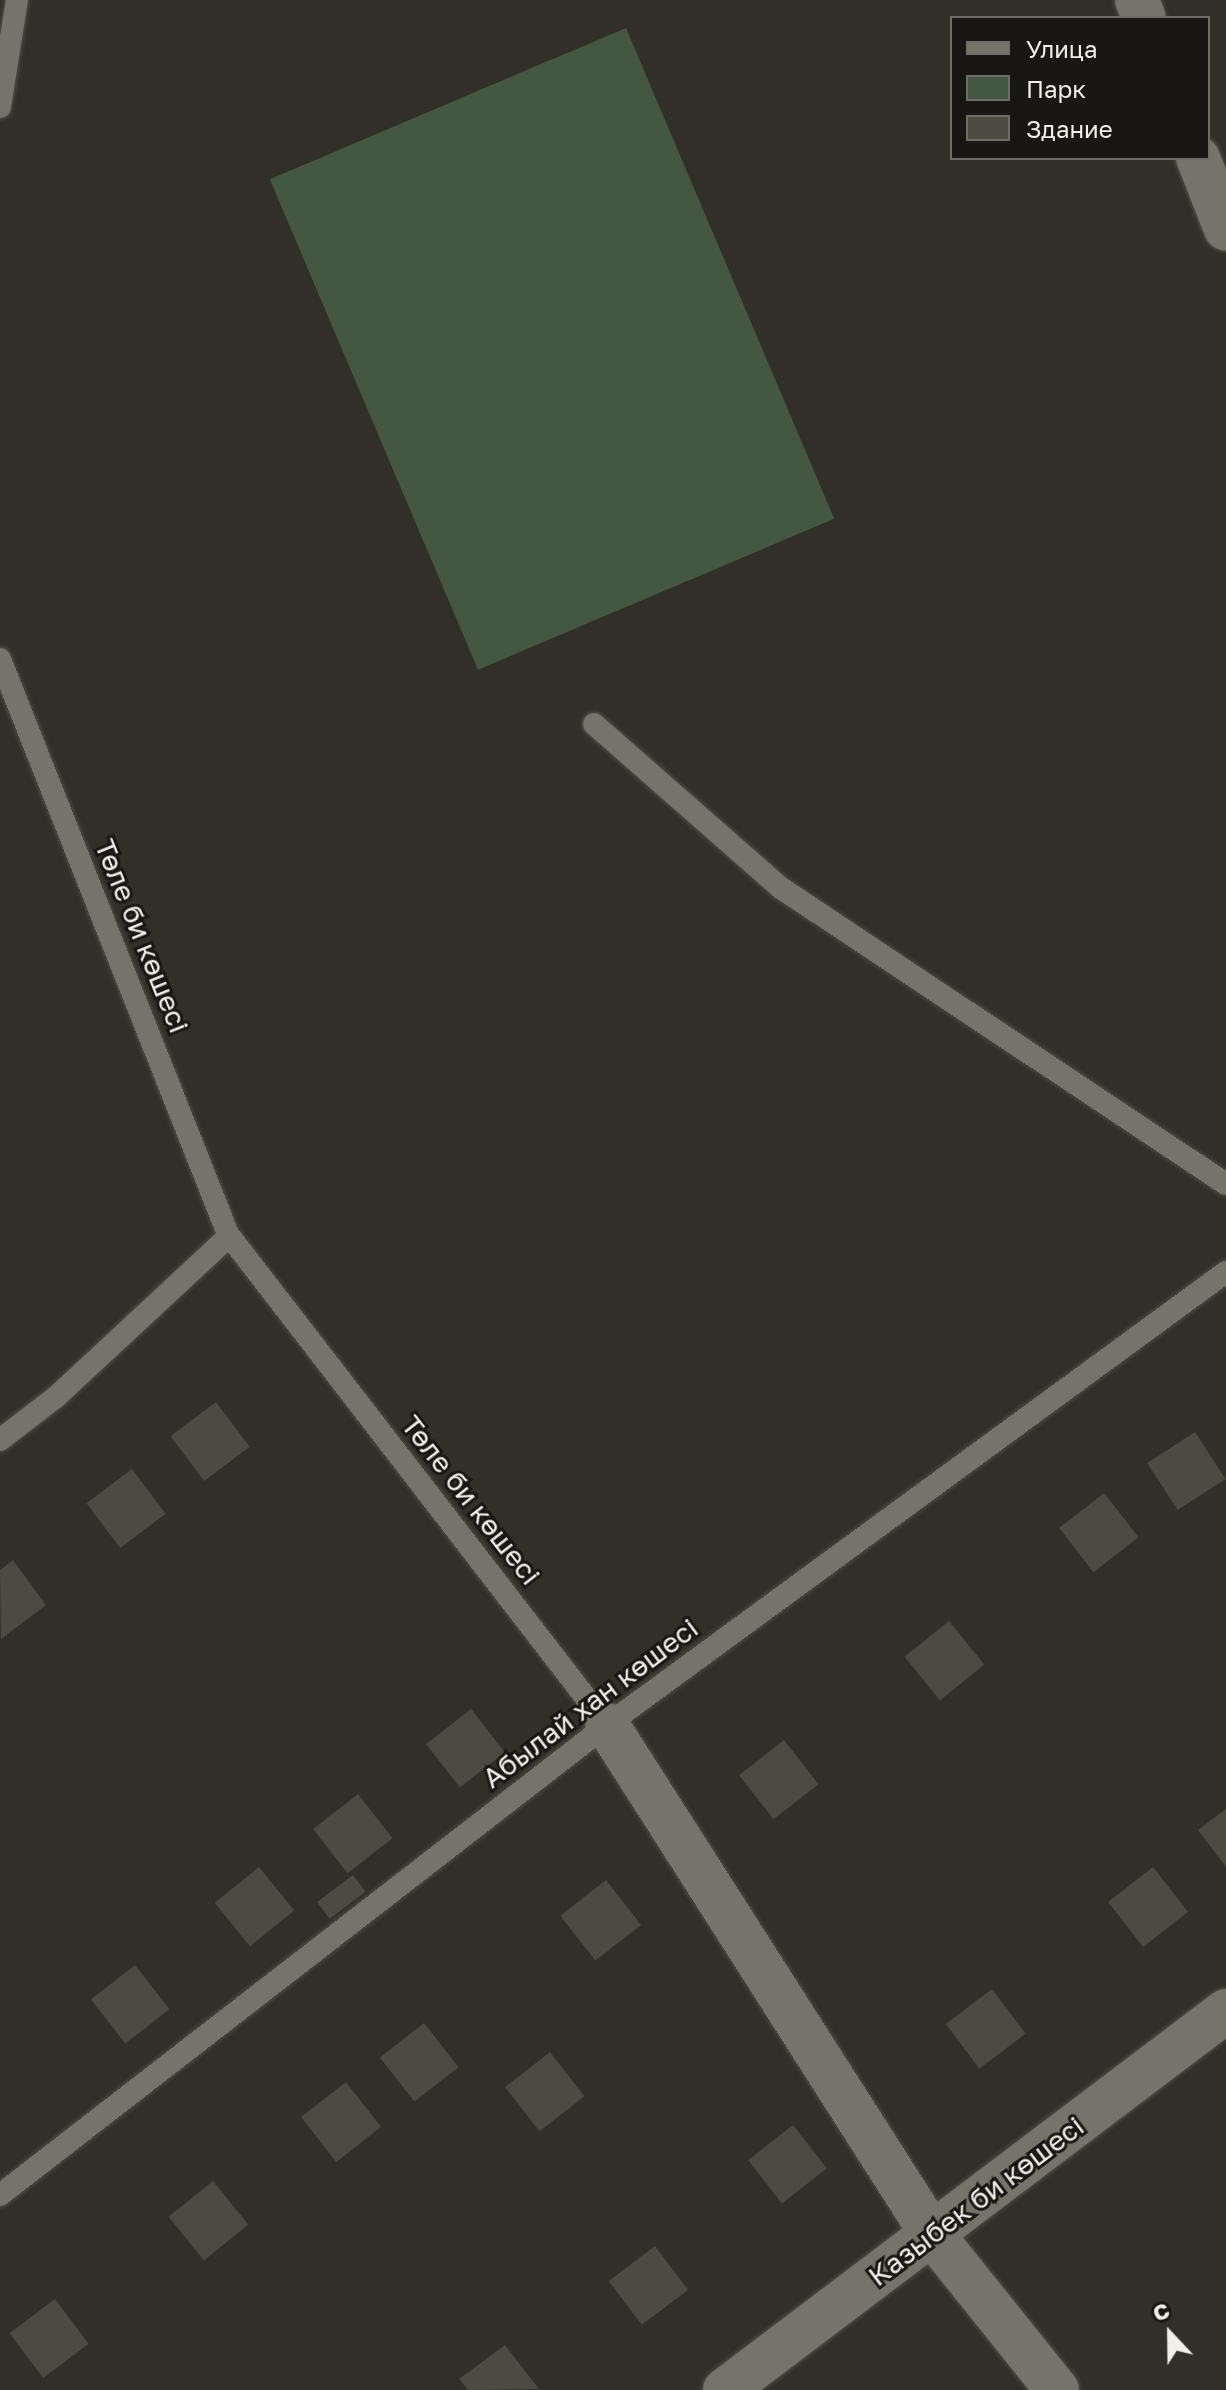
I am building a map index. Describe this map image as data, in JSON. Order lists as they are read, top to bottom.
{
  "streets": {
    "street": ["Казыбек би көшесі"],
    "lane": ["Төле би көшесі", "Абылай хан көшесі"]
  },
  "crossings": [
    ["Төле би көшесі", "Абылай хан көшесі"]
  ],
  "legend": ["Улица", "Парк", "Здание"],
  "north": "top"
}
